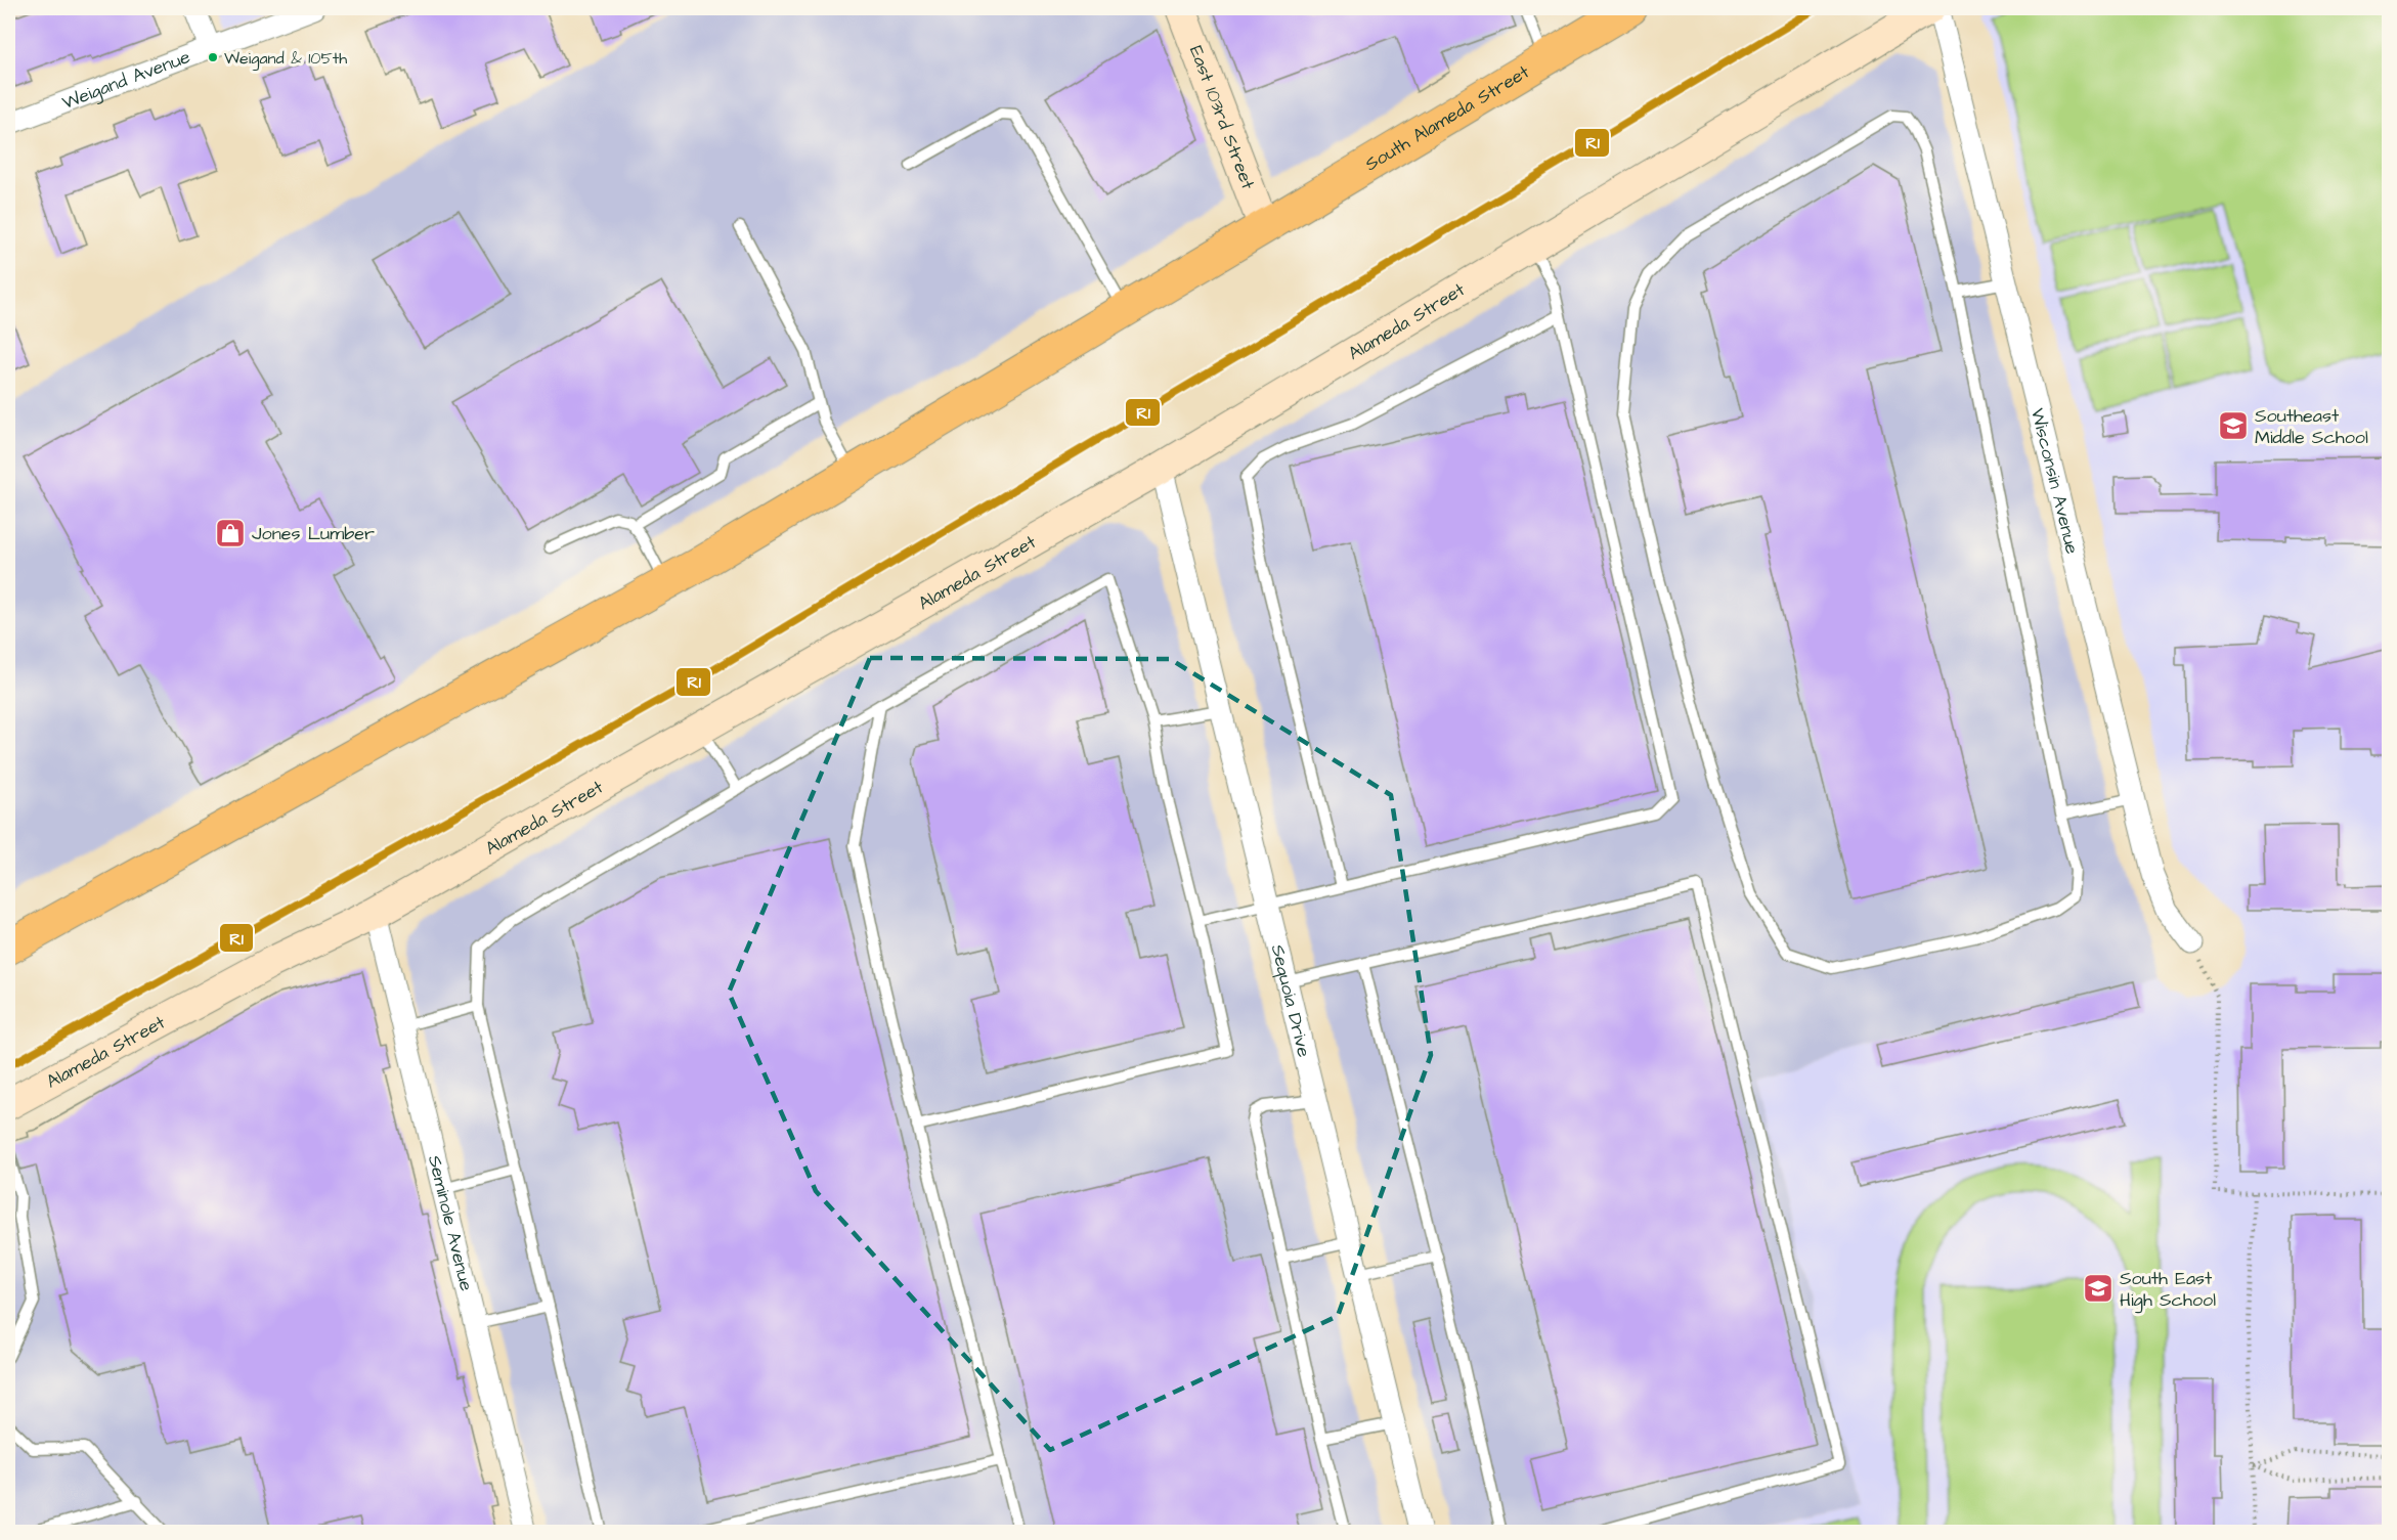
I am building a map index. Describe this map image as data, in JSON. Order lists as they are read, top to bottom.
{
  "streets": {
    "main road": ["South Alameda Street"],
    "street": [
      "Weigand Avenue",
      "East 103rd Street",
      "Alameda Street",
      "Wisconsin Avenue",
      "Sequoia Drive",
      "Seminole Avenue"
    ]
  },
  "crossings": [
    ["East 103rd Street", "South Alameda Street"],
    ["Alameda Street", "Sequoia Drive"],
    ["Alameda Street", "Seminole Avenue"]
  ],
  "places": {
    "other": ["Weigand & 105th"],
    "school or university": ["Southeast Middle School", "South East High School"],
    "shop": ["Jones Lumber"]
  },
  "lines": ["transit line R1"]
}
